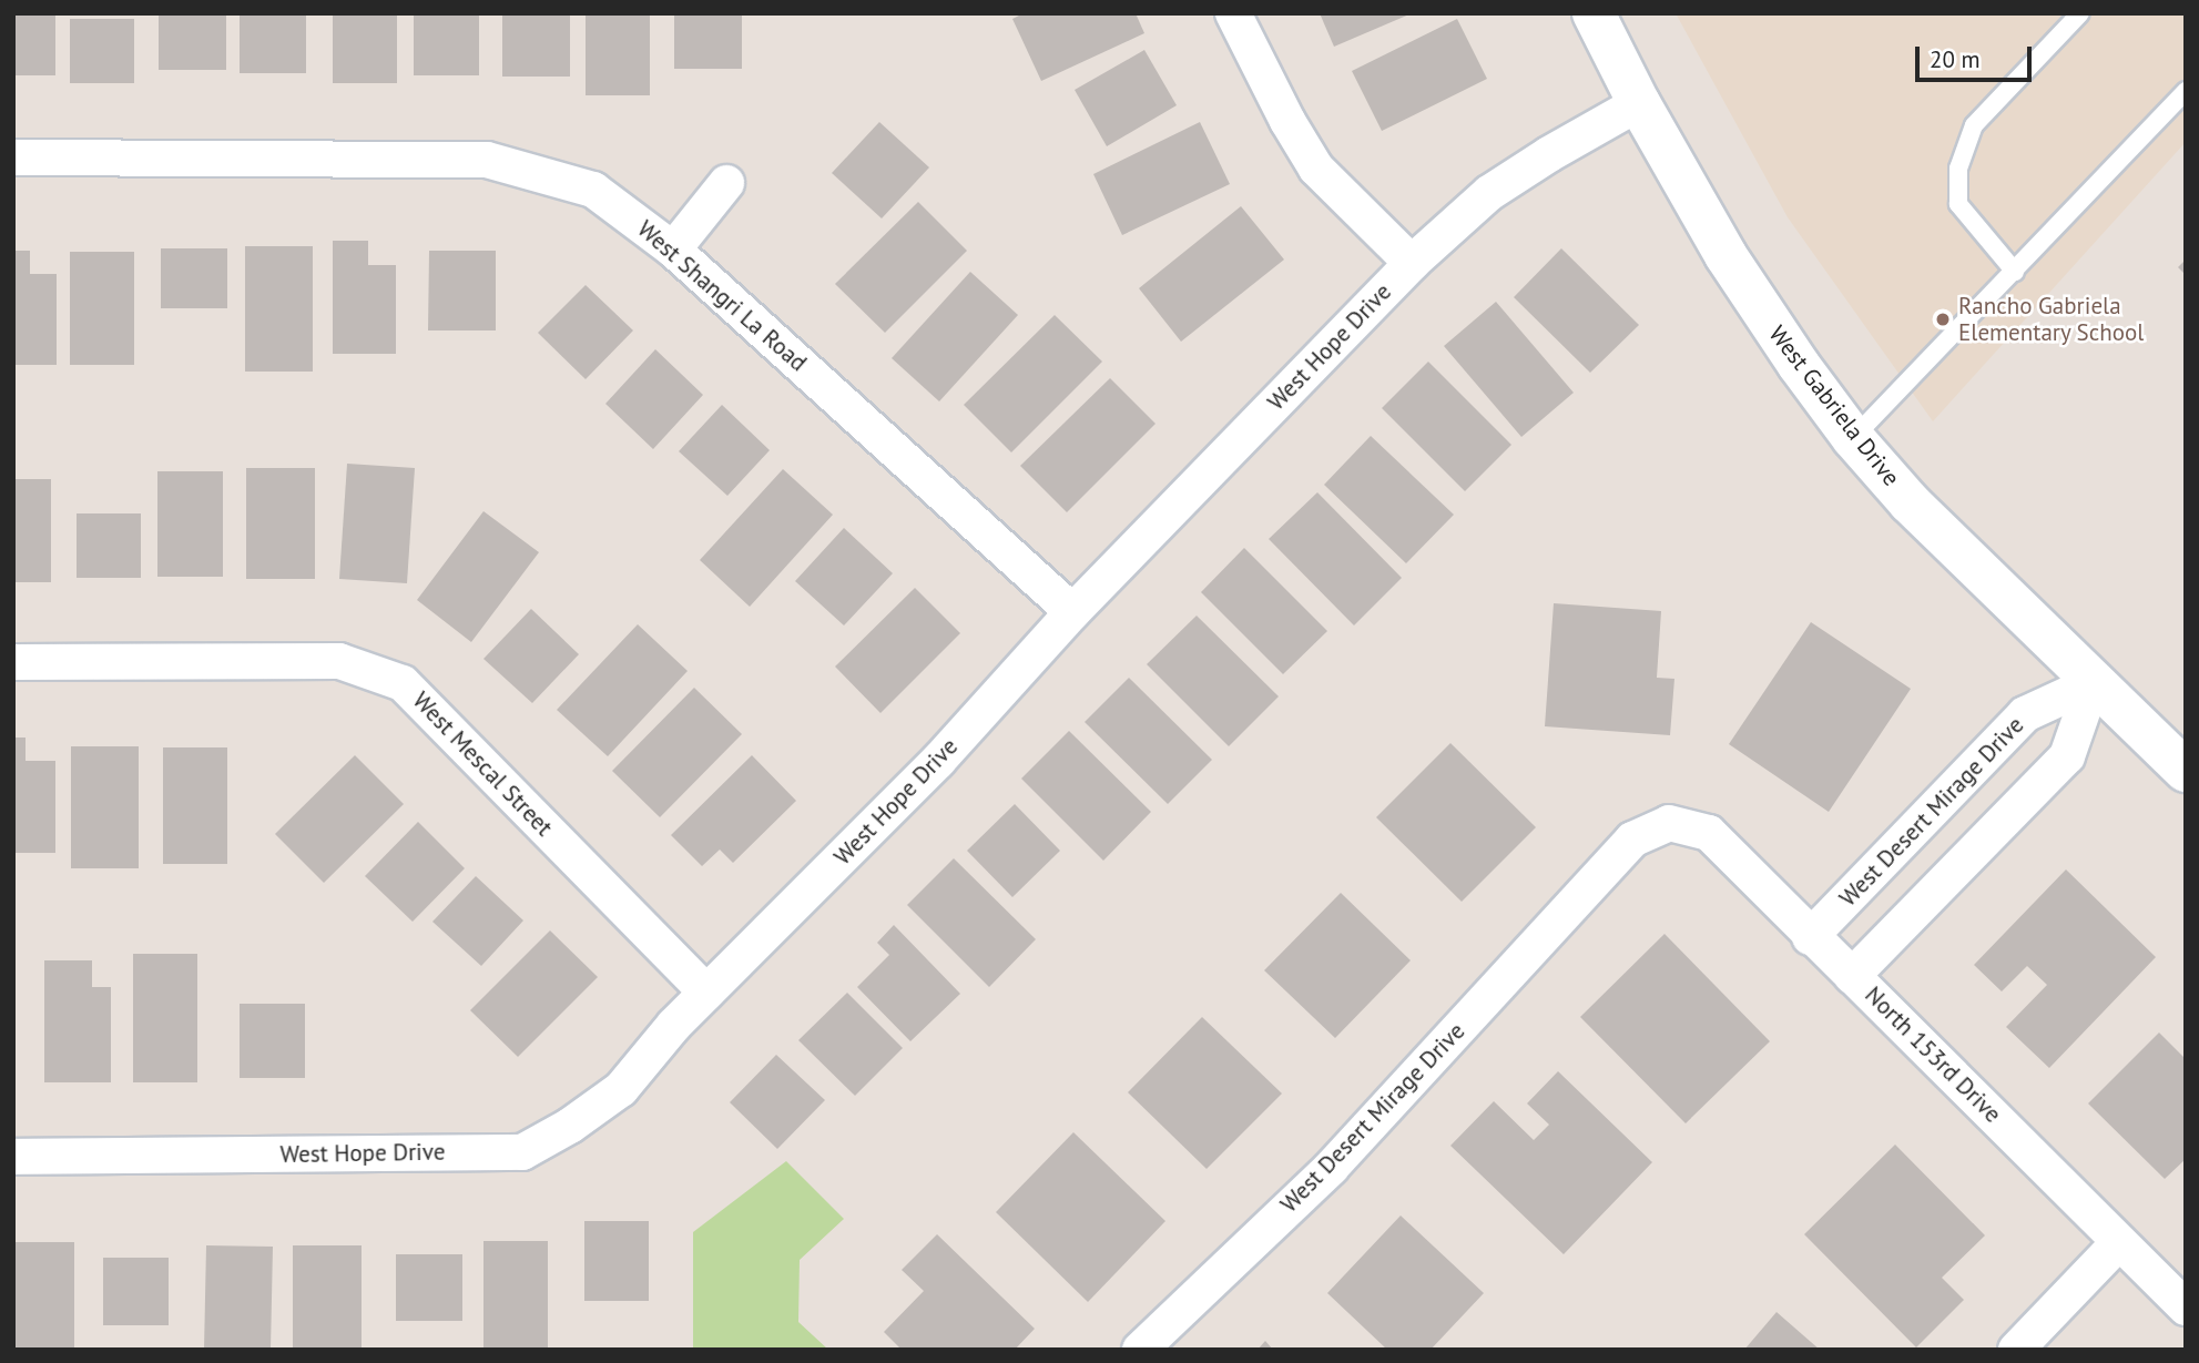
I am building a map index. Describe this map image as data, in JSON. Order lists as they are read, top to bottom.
{
  "streets": {
    "street": [
      "West Shangri La Road",
      "West Hope Drive",
      "West Gabriela Drive",
      "West Mescal Street",
      "West Desert Mirage Drive",
      "North 153rd Drive"
    ]
  },
  "crossings": [
    ["West Shangri La Road", "West Hope Drive"],
    ["West Hope Drive", "West Gabriela Drive"],
    ["West Hope Drive", "West Mescal Street"],
    ["West Gabriela Drive", "West Desert Mirage Drive"],
    ["West Desert Mirage Drive", "North 153rd Drive"]
  ],
  "places": ["Rancho Gabriela Elementary School"],
  "scale_bar": "20 m"
}
